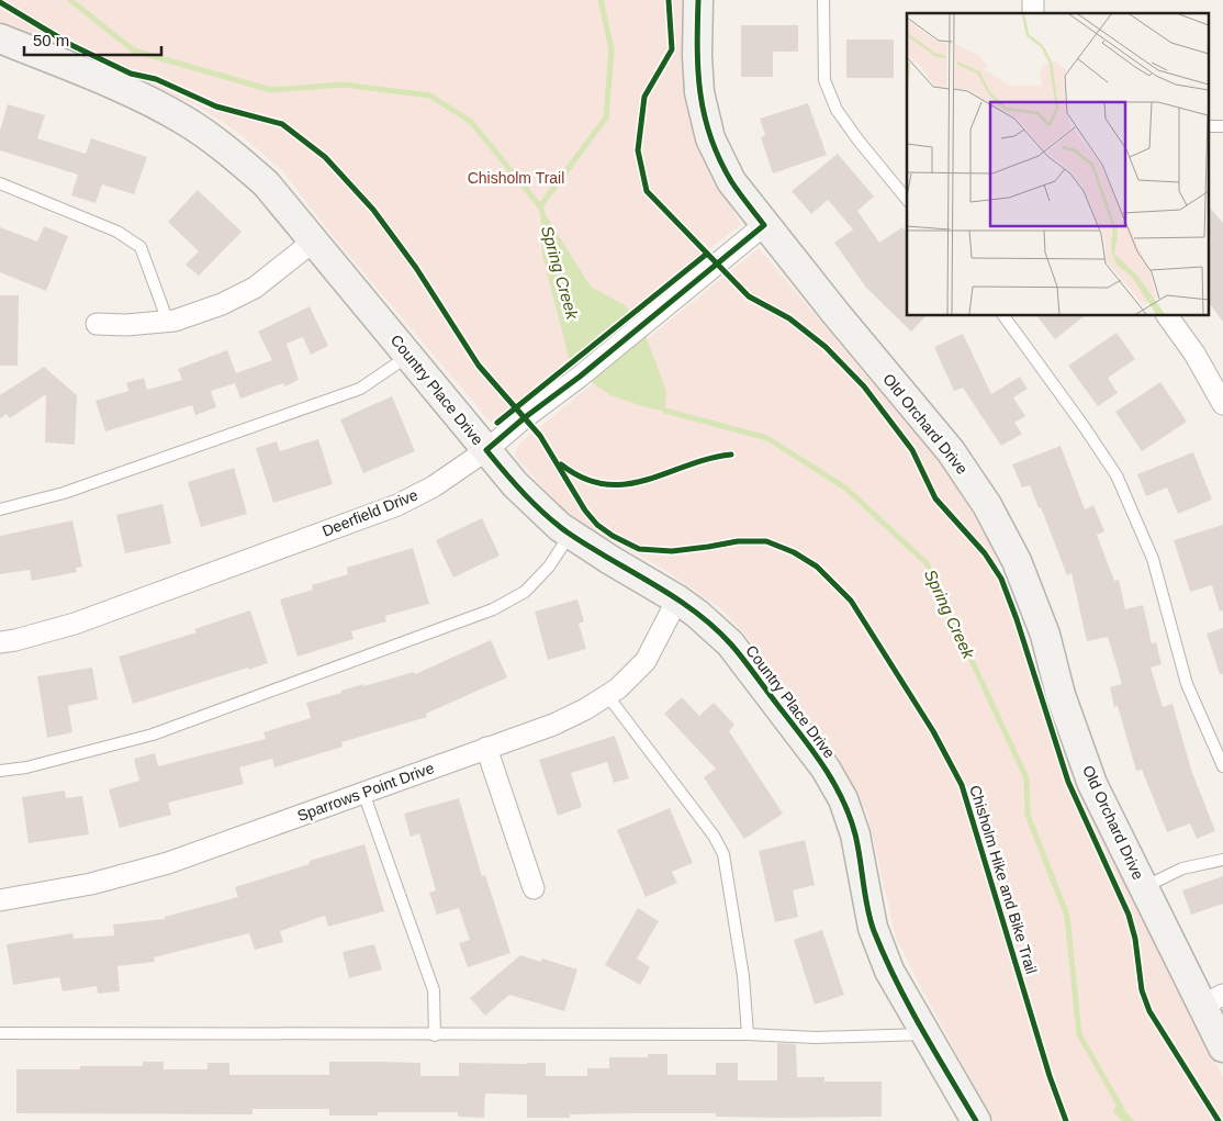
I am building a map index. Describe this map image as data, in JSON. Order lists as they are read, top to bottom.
{
  "streets": {
    "street": [
      "Country Place Drive",
      "Old Orchard Drive",
      "Deerfield Drive",
      "Sparrows Point Drive"
    ],
    "cycle path": ["Chisholm Hike and Bike Trail"]
  },
  "crossings": [
    ["Country Place Drive", "Deerfield Drive"],
    ["Country Place Drive", "Sparrows Point Drive"],
    ["Old Orchard Drive", "Deerfield Drive"]
  ],
  "water": ["Spring Creek"],
  "parks": ["Chisholm Trail"],
  "scale_bar": "50 m"
}
